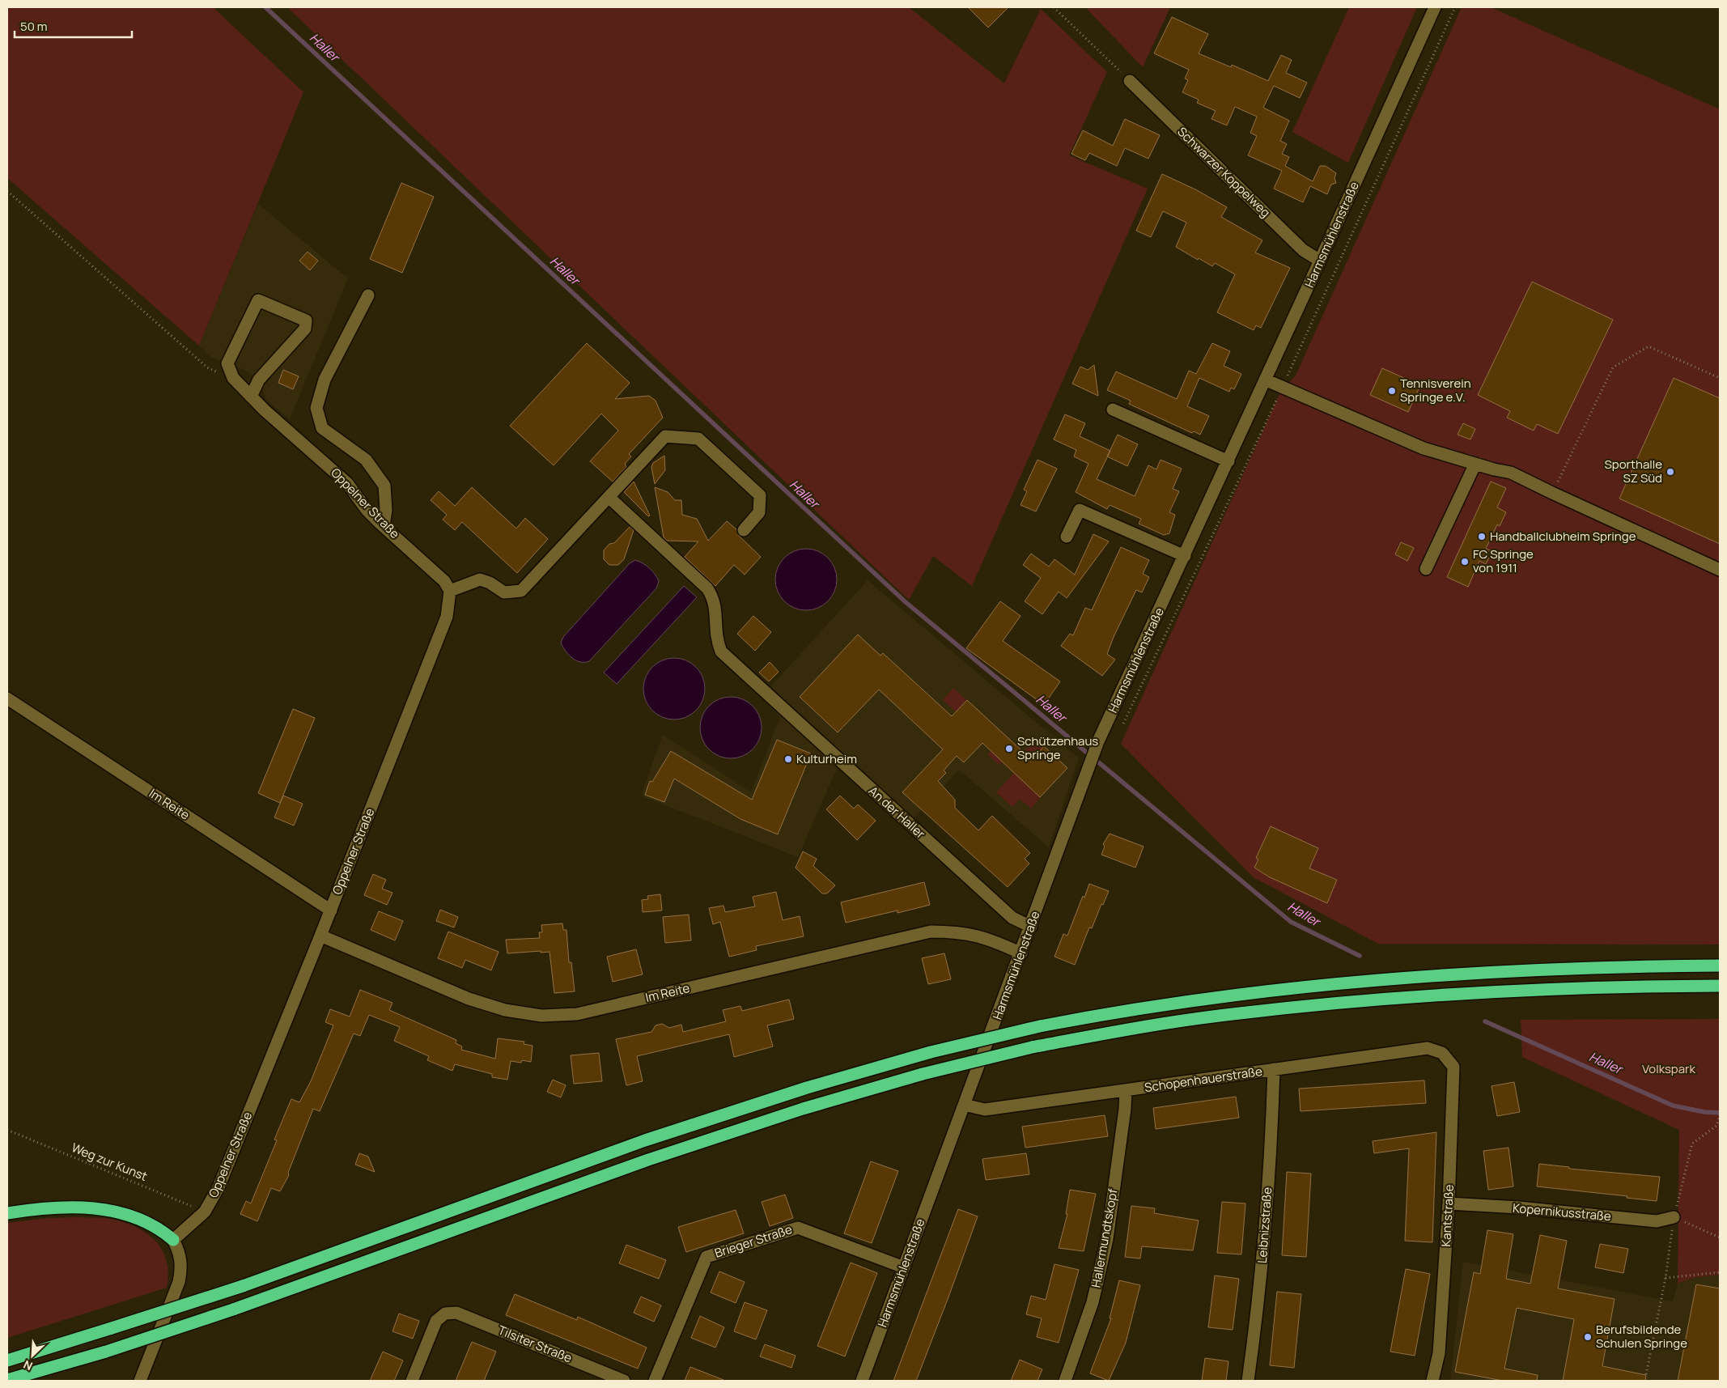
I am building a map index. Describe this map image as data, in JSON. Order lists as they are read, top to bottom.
{
  "streets": {
    "street": [
      "Schwarzer Koppelweg",
      "Harmsmühlenstraße",
      "Oppelner Straße",
      "Im Reite",
      "An der Haller",
      "Schopenhauerstraße",
      "Kopernikusstraße",
      "Kantstraße",
      "Leibnizstraße",
      "Hallermundtskopf",
      "Brieger Straße",
      "Tilsiter Straße"
    ],
    "path": ["Weg zur Kunst"]
  },
  "crossings": [
    ["Schwarzer Koppelweg", "Harmsmühlenstraße"],
    ["Harmsmühlenstraße", "Im Reite"],
    ["Harmsmühlenstraße", "An der Haller"],
    ["Harmsmühlenstraße", "Schopenhauerstraße"],
    ["Harmsmühlenstraße", "Brieger Straße"],
    ["Oppelner Straße", "Im Reite"],
    ["Oppelner Straße", "Weg zur Kunst"],
    ["Schopenhauerstraße", "Kantstraße"],
    ["Schopenhauerstraße", "Leibnizstraße"],
    ["Schopenhauerstraße", "Hallermundtskopf"],
    ["Kopernikusstraße", "Kantstraße"]
  ],
  "water": ["Haller"],
  "parks": ["Volkspark"],
  "places": [
    "Tennisverein Springe e.V.",
    "Sporthalle SZ Süd",
    "Handballclubheim Springe",
    "FC Springe von 1911",
    "Schützenhaus Springe",
    "Kulturheim",
    "Berufsbildende Schulen Springe"
  ],
  "scale_bar": "50 m",
  "north": "bottom left"
}
